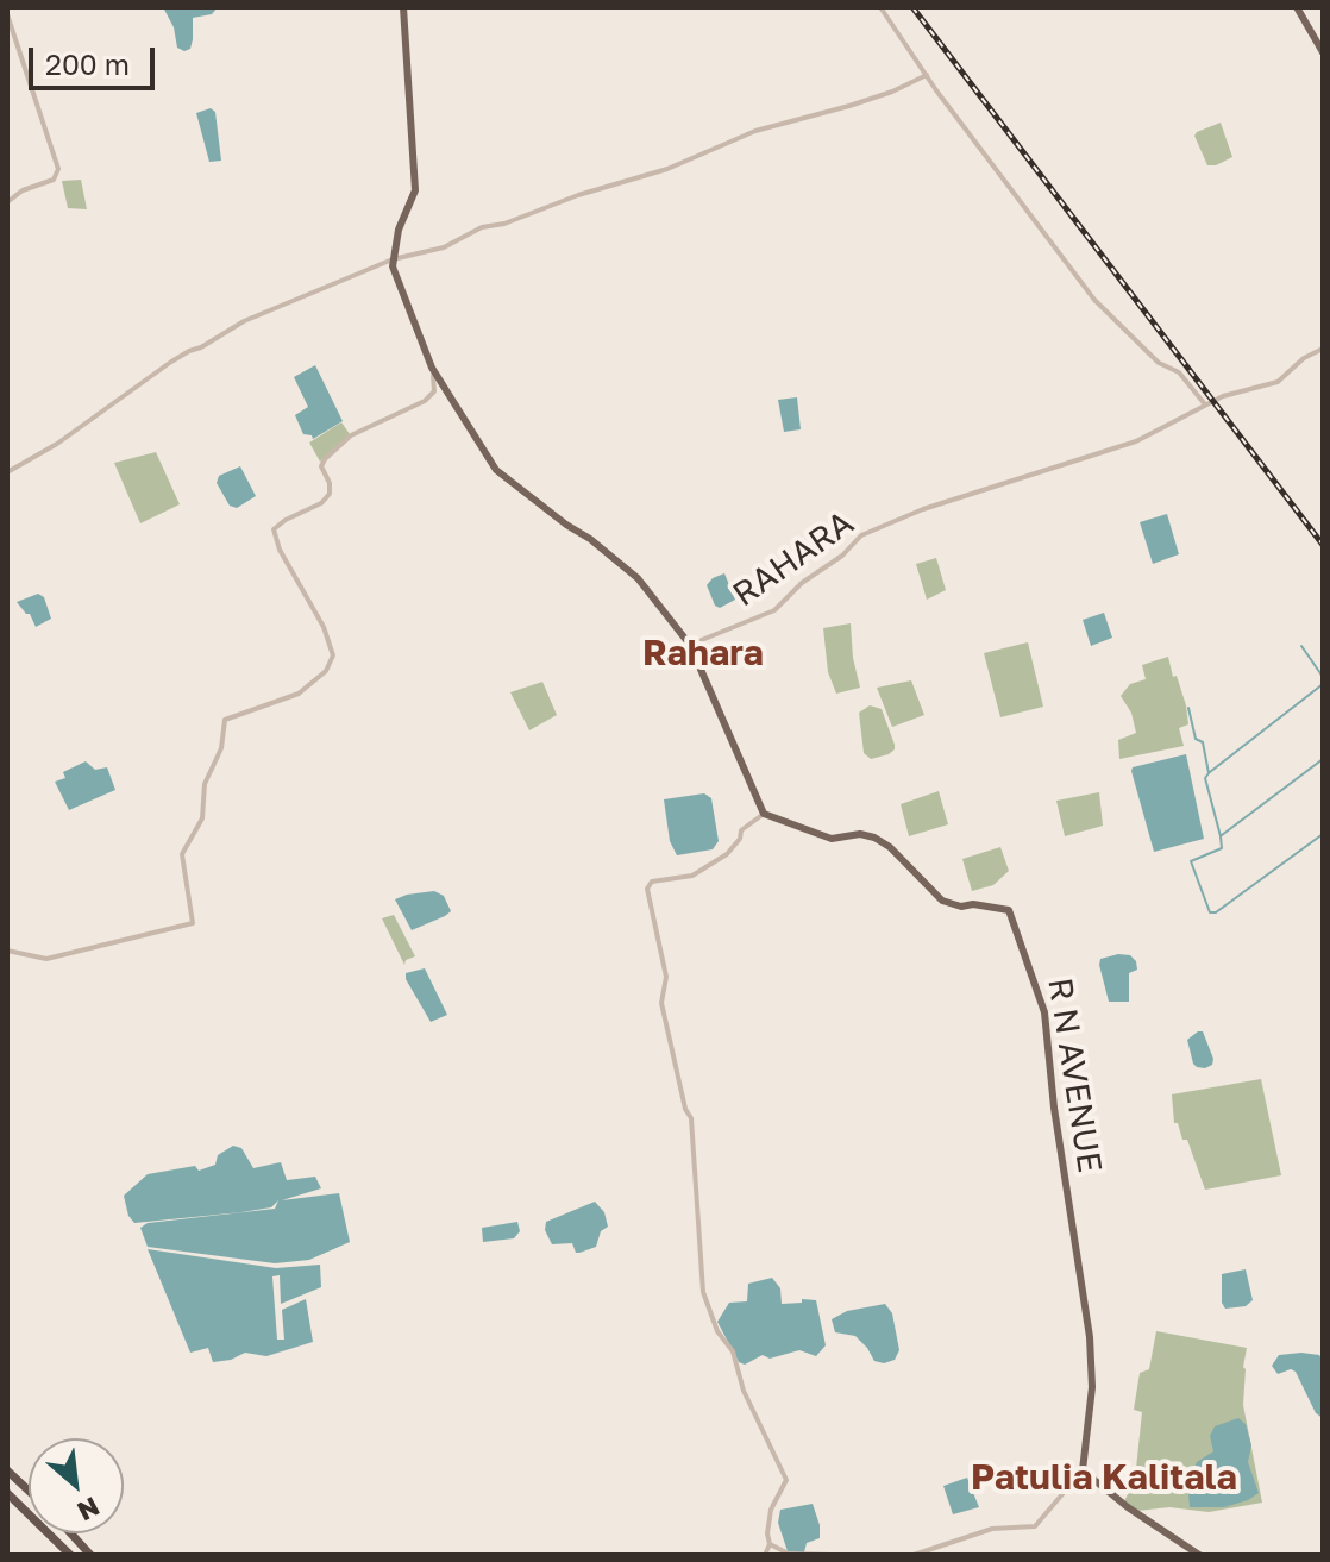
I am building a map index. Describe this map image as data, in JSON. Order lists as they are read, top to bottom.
{
  "streets": {
    "main road": ["R N AVENUE"],
    "street": ["RAHARA"]
  },
  "districts": ["Rahara", "Patulia Kalitala"],
  "scale_bar": "200 m",
  "north": "bottom right"
}
